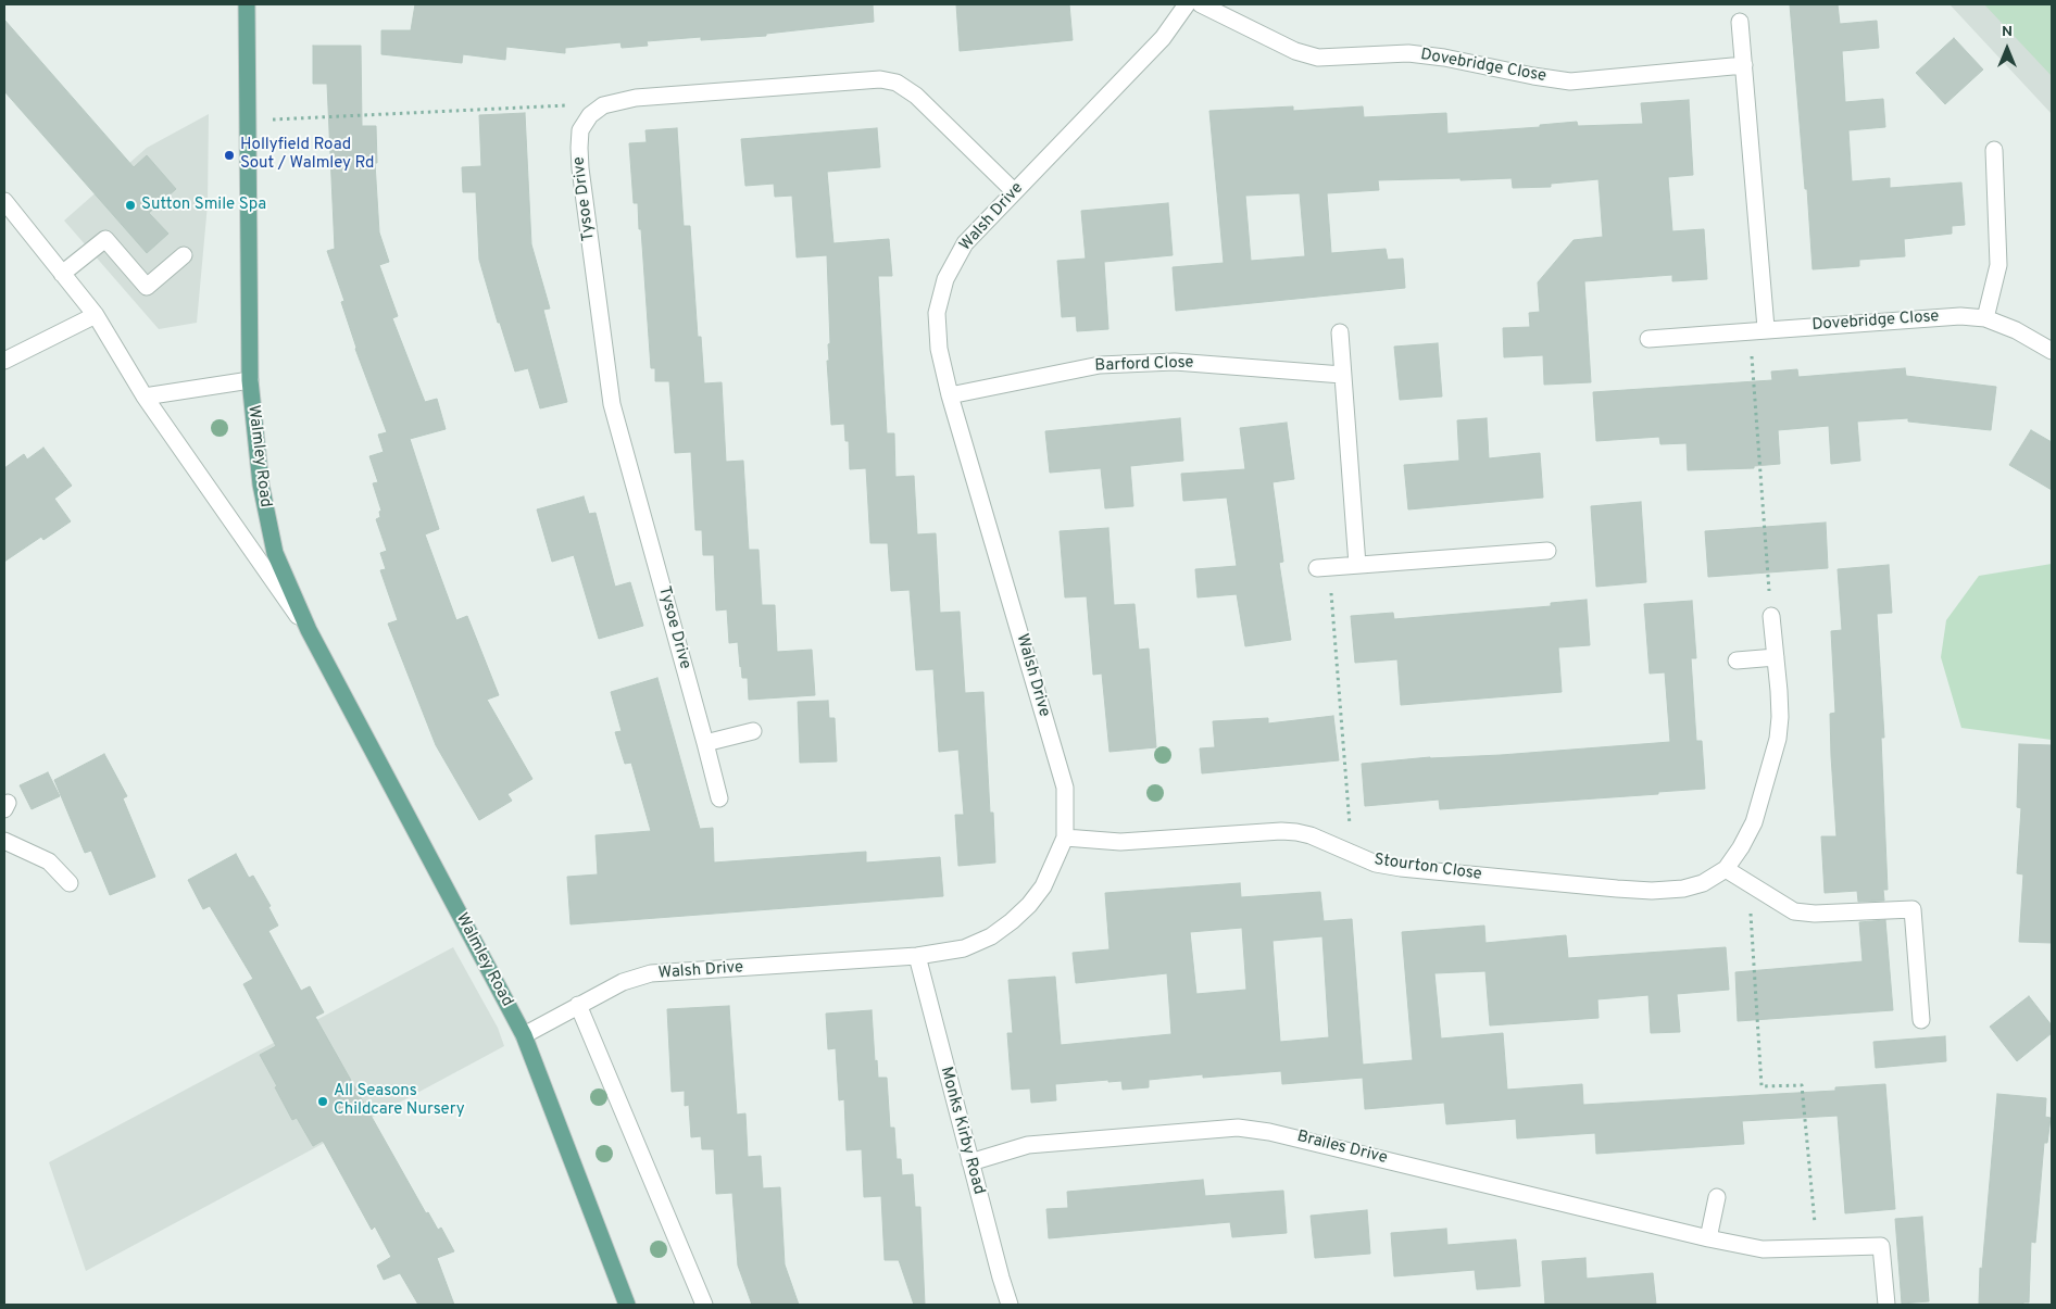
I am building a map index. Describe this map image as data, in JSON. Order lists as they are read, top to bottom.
{
  "streets": {
    "main road": ["Walmley Road"],
    "street": [
      "Dovebridge Close",
      "Tysoe Drive",
      "Walsh Drive",
      "Barford Close",
      "Stourton Close",
      "Monks Kirby Road",
      "Brailes Drive"
    ]
  },
  "crossings": [
    ["Walsh Drive", "Barford Close"],
    ["Walsh Drive", "Walmley Road"],
    ["Walsh Drive", "Stourton Close"],
    ["Walsh Drive", "Monks Kirby Road"],
    ["Monks Kirby Road", "Brailes Drive"]
  ],
  "places": ["Hollyfield Road Sout / Walmley Rd", "Sutton Smile Spa", "All Seasons Childcare Nursery"],
  "north": "top"
}
